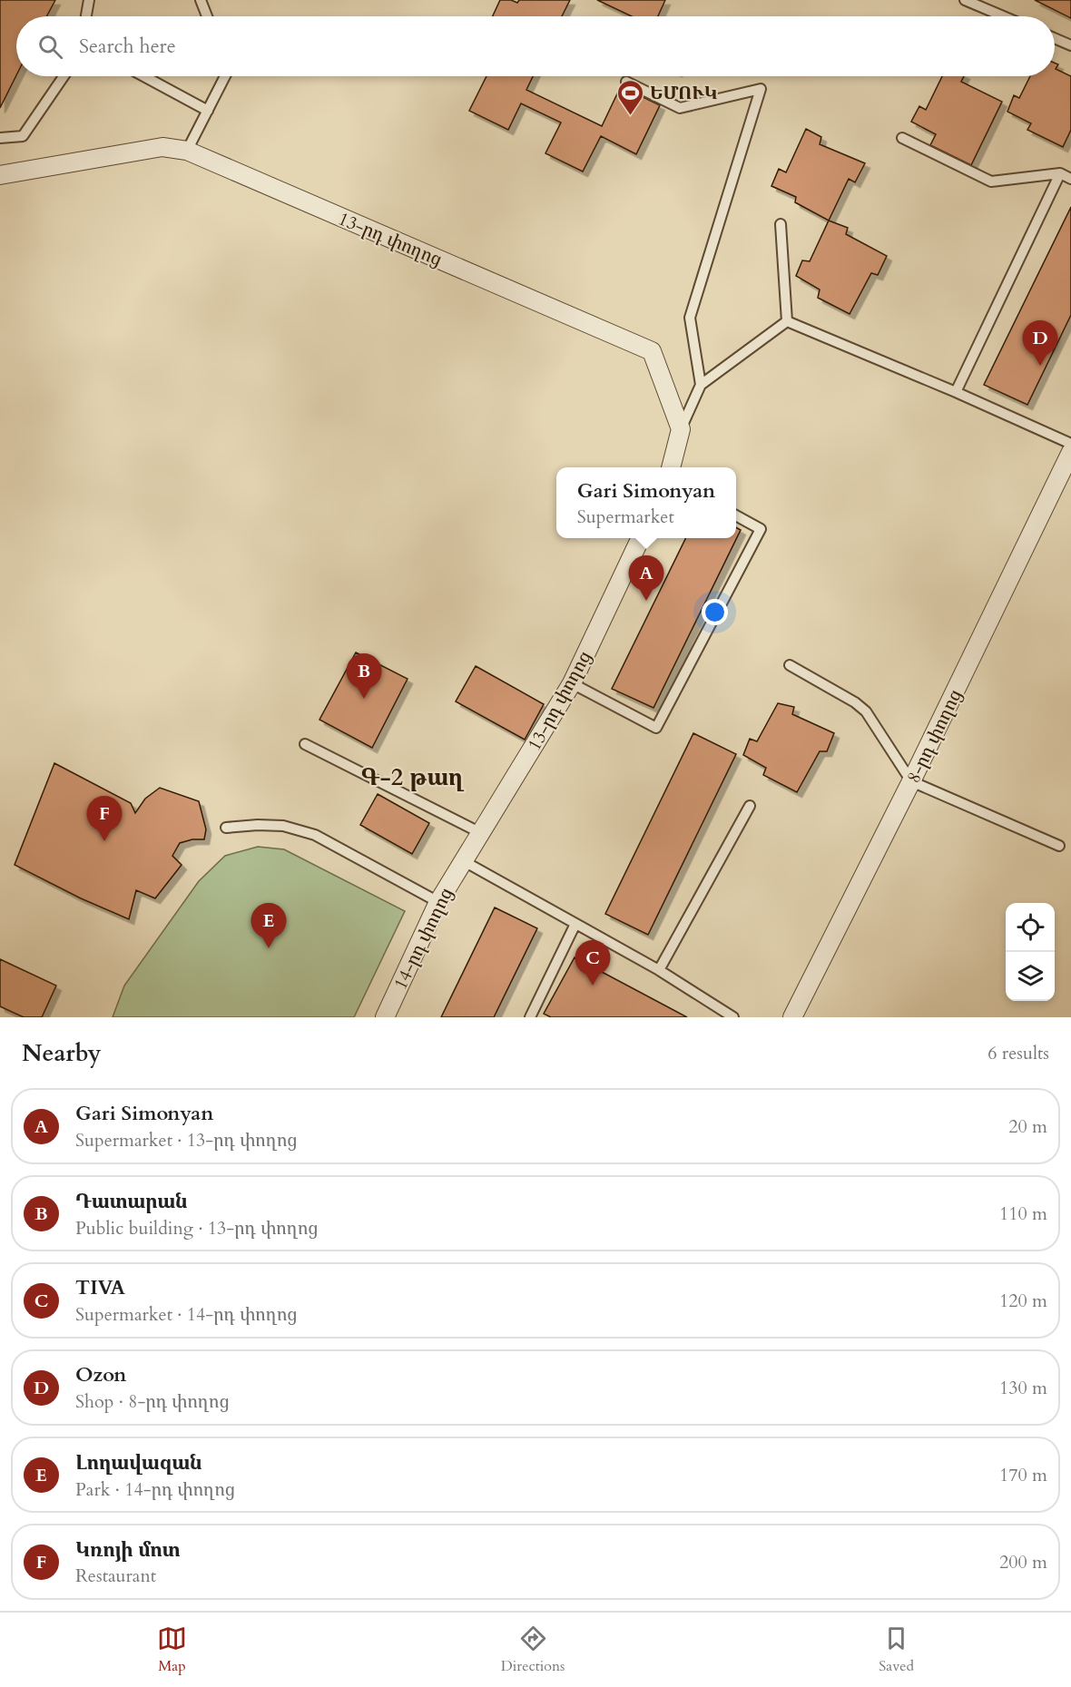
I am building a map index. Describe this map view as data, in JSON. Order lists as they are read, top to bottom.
{
  "streets": {
    "street": ["13-րդ փողոց", "8-րդ փողոց", "14-րդ փողոց"]
  },
  "crossings": [
    ["13-րդ փողոց", "14-րդ փողոց"]
  ],
  "districts": ["Գ-2 թաղ"],
  "places": {
    "sports": ["ԵՄՈՒԿ"]
  },
  "page": {
    "search": "Search here",
    "pins": [
      "D",
      "A",
      "B",
      "F",
      "E",
      "C"
    ],
    "popup": ["Gari Simonyan", "Supermarket"],
    "heading": ["Nearby", "6 results"],
    "list": [
      {
        "mark": "A",
        "name": "Gari Simonyan",
        "note": "Supermarket · 13-րդ փողոց",
        "value": "20 m"
      },
      {
        "mark": "B",
        "name": "Դատարան",
        "note": "Public building · 13-րդ փողոց",
        "value": "110 m"
      },
      {
        "mark": "C",
        "name": "TIVA",
        "note": "Supermarket · 14-րդ փողոց",
        "value": "120 m"
      },
      {
        "mark": "D",
        "name": "Ozon",
        "note": "Shop · 8-րդ փողոց",
        "value": "130 m"
      },
      {
        "mark": "E",
        "name": "Լողավազան",
        "note": "Park · 14-րդ փողոց",
        "value": "170 m"
      },
      {
        "mark": "F",
        "name": "Կռոյի մոտ",
        "note": "Restaurant",
        "value": "200 m"
      }
    ],
    "nav": ["Map", "Directions", "Saved"]
  }
}
